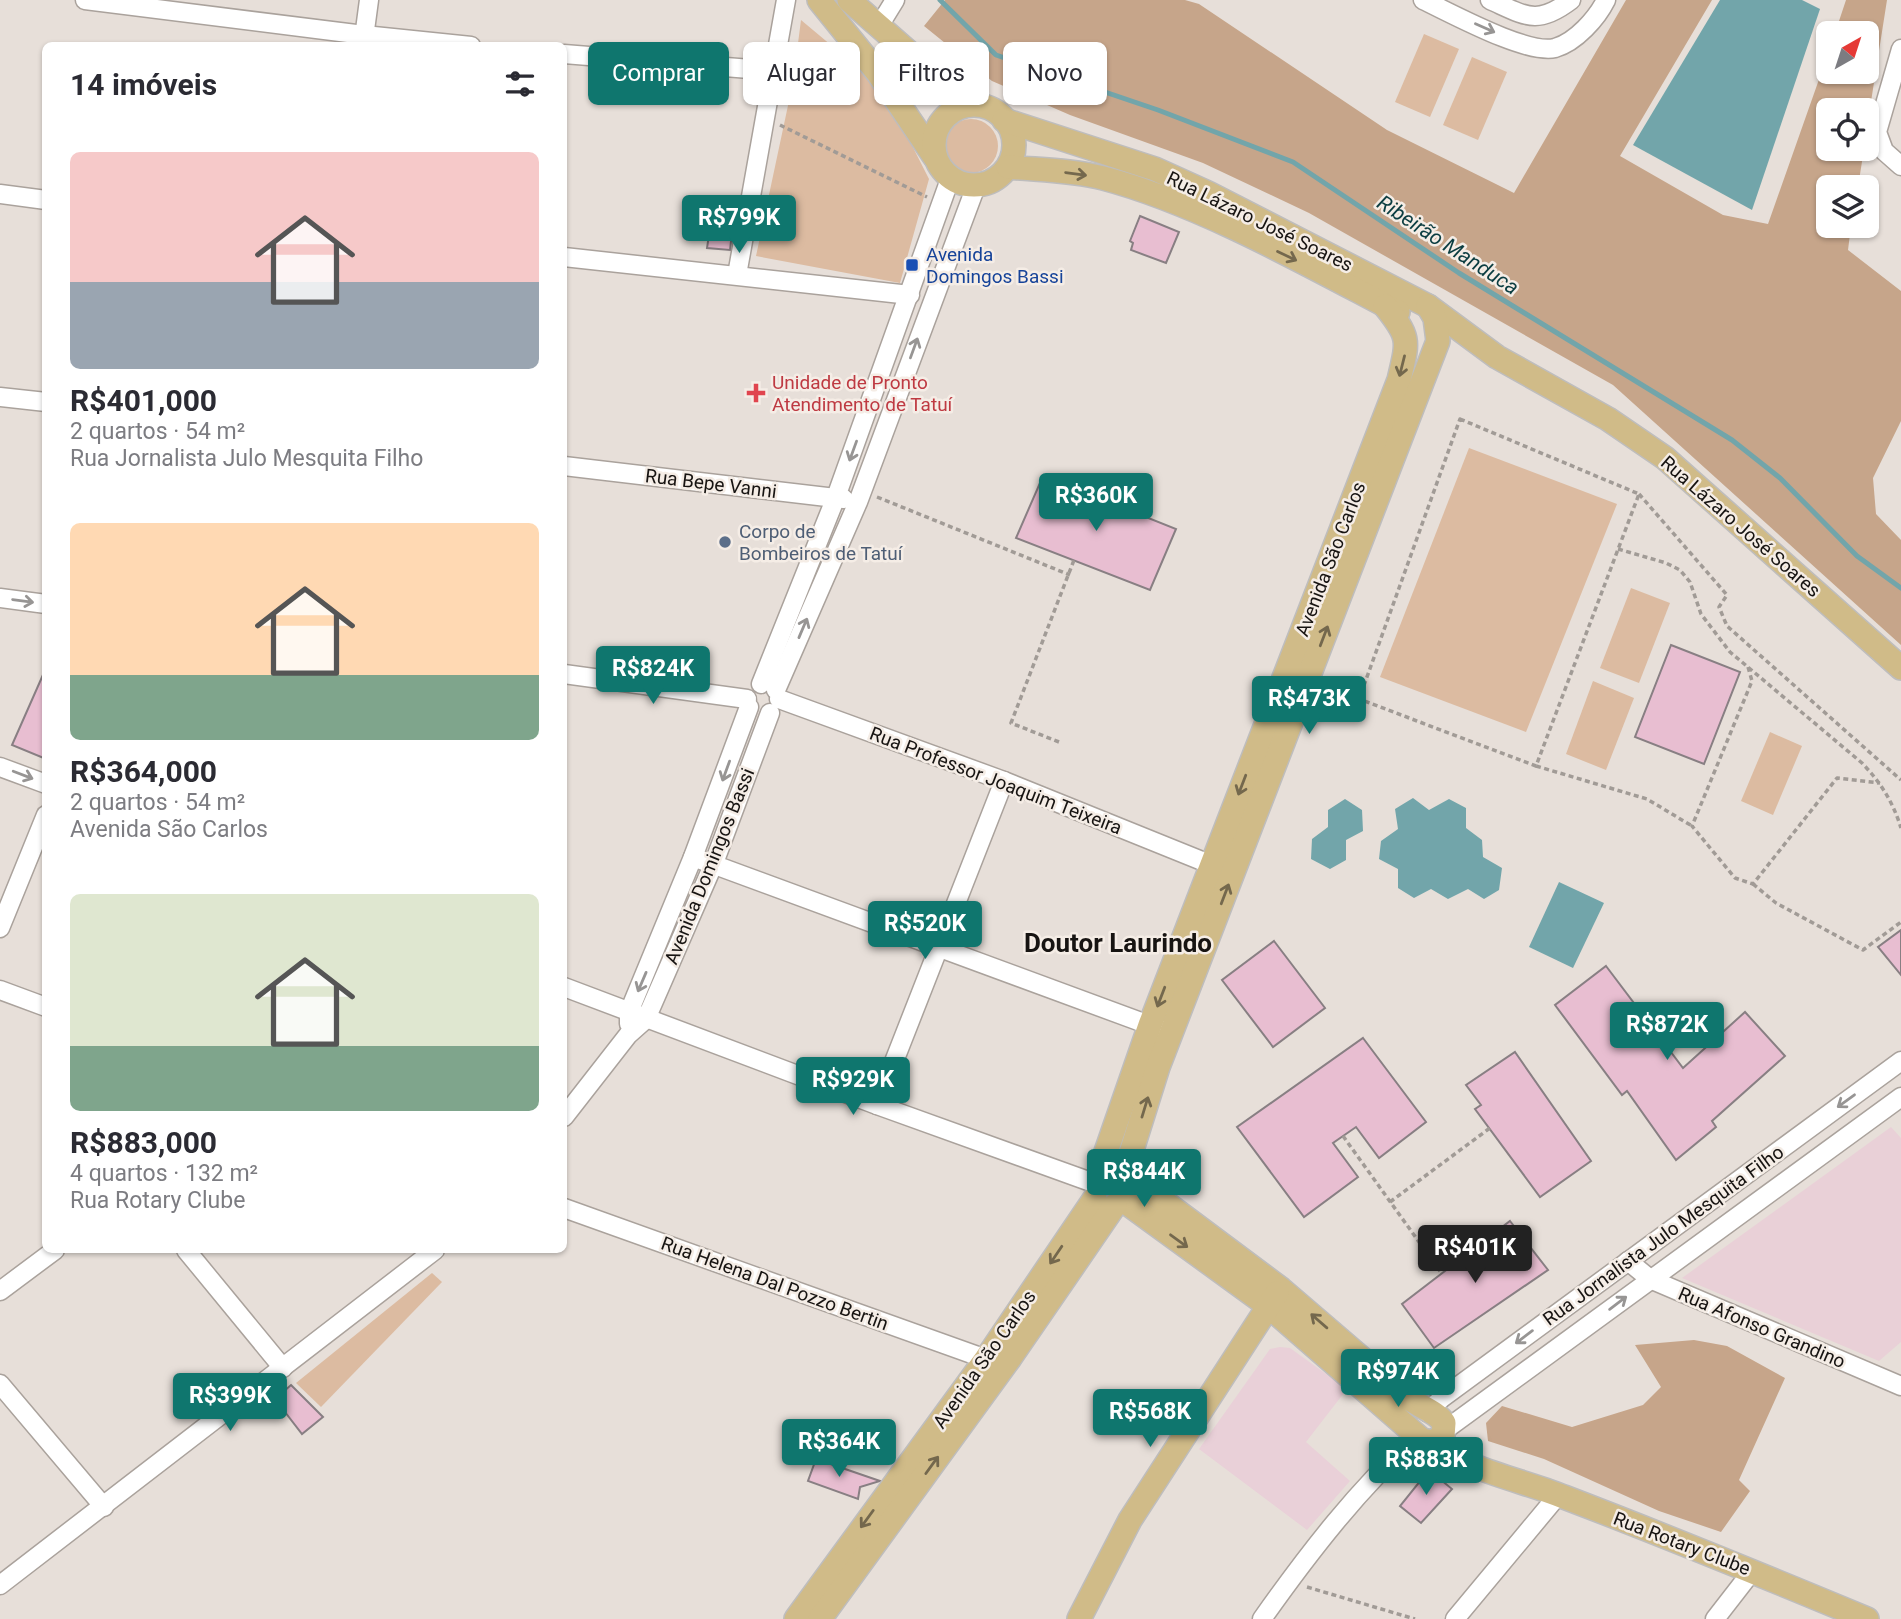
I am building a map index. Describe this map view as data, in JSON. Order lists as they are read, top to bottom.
{
  "streets": {
    "main road": ["Rua Lázaro José Soares", "Avenida São Carlos", "Rua Rotary Clube"],
    "street": [
      "Rua Bepe Vanni",
      "Rua Professor Joaquim Teixeira",
      "Avenida Domingos Bassi",
      "Rua Jornalista Julo Mesquita Filho",
      "Rua Helena Dal Pozzo Bertin",
      "Rua Afonso Grandino"
    ]
  },
  "crossings": [
    ["Rua Lázaro José Soares", "Avenida São Carlos"],
    ["Rua Lázaro José Soares", "Avenida Domingos Bassi"],
    ["Rua Bepe Vanni", "Avenida Domingos Bassi"],
    ["Avenida São Carlos", "Rua Professor Joaquim Teixeira"],
    ["Avenida São Carlos", "Rua Helena Dal Pozzo Bertin"],
    ["Rua Professor Joaquim Teixeira", "Avenida Domingos Bassi"],
    ["Rua Jornalista Julo Mesquita Filho", "Rua Afonso Grandino"],
    ["Rua Jornalista Julo Mesquita Filho", "Rua Rotary Clube"]
  ],
  "districts": ["Doutor Laurindo"],
  "water": ["Ribeirão Manduca"],
  "places": {
    "transit": ["Avenida Domingos Bassi"],
    "health": ["Unidade de Pronto Atendimento de Tatuí"],
    "other": ["Corpo de Bombeiros de Tatuí"]
  },
  "north": "top right",
  "page": {
    "chip": [
      "Comprar",
      "Alugar",
      "Filtros",
      "Novo"
    ],
    "heading": "14 imóveis",
    "list": [
      {
        "name": "R$401,000",
        "note": "2 quartos · 54 m² · Rua Jornalista Julo Mesquita Filho"
      },
      {
        "name": "R$364,000",
        "note": "2 quartos · 54 m² · Avenida São Carlos"
      },
      {
        "name": "R$883,000",
        "note": "4 quartos · 132 m² · Rua Rotary Clube"
      }
    ],
    "price": [
      "R$799K",
      "R$360K",
      "R$824K",
      "R$473K",
      "R$520K",
      "R$872K",
      "R$929K",
      "R$844K",
      "R$401K",
      "R$974K",
      "R$399K",
      "R$568K",
      "R$364K",
      "R$883K"
    ]
  }
}
